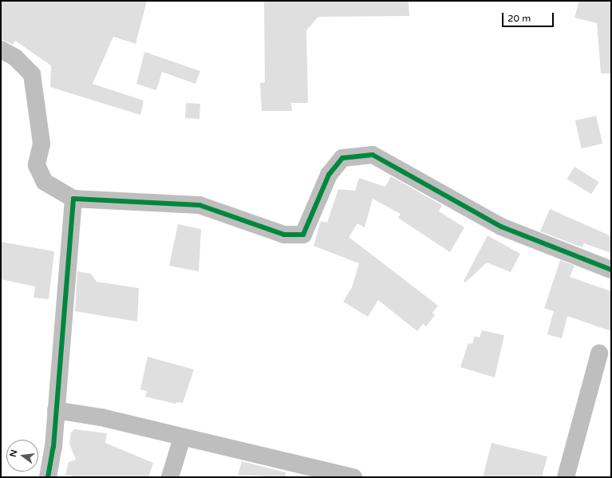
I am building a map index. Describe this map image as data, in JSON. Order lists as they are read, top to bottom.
{
  "scale_bar": "20 m",
  "north": "left"
}
